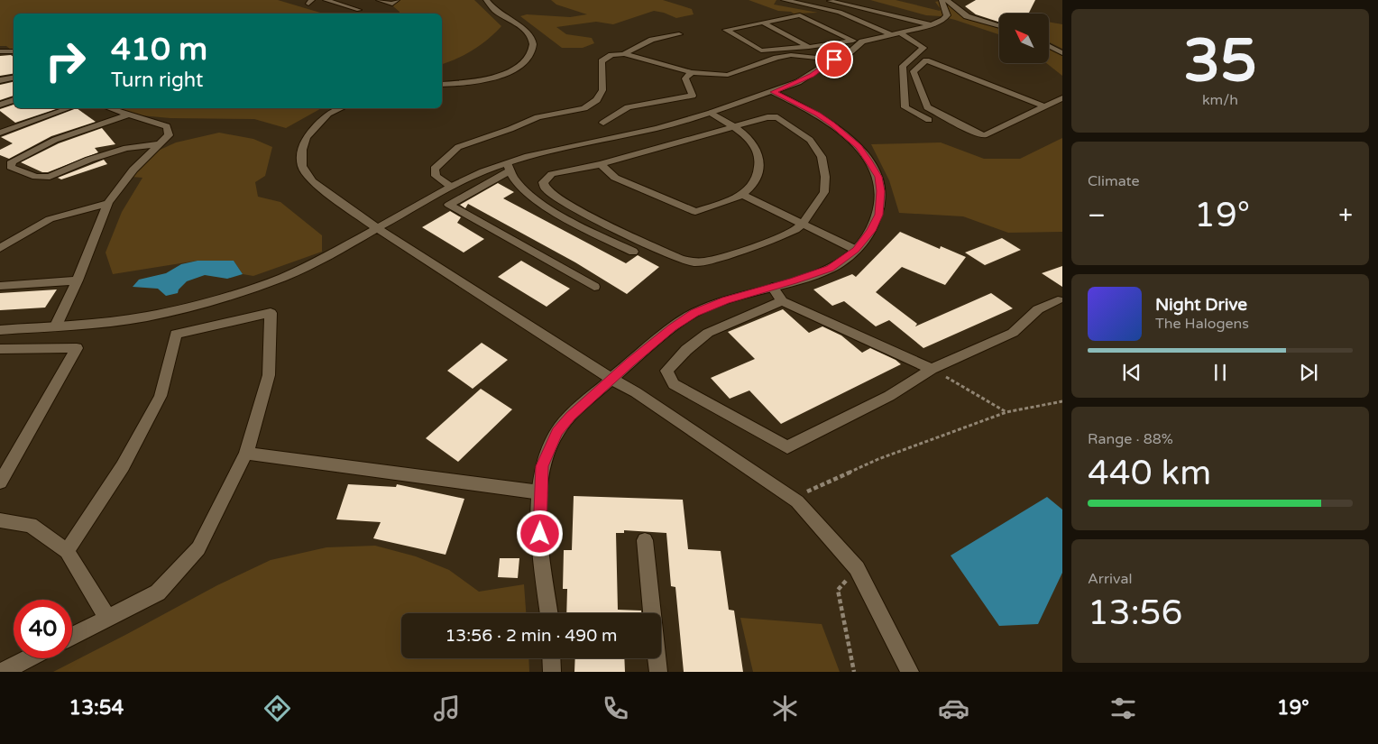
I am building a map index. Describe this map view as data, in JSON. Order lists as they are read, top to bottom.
{
  "north": "top left",
  "page": {
    "tile": [
      ["35", "km/h"],
      "Climate",
      ["Range · 88%", "440 km"],
      ["Arrival", "13:56"]
    ],
    "turn": ["410 m", "Turn right"],
    "heat": ["−", "19°", "+"],
    "song": ["Night Drive", "The Halogens"],
    "limit": "40",
    "trip": "13:56 · 2 min · 490 m",
    "tabs": ["13:54", "19°"]
  }
}
